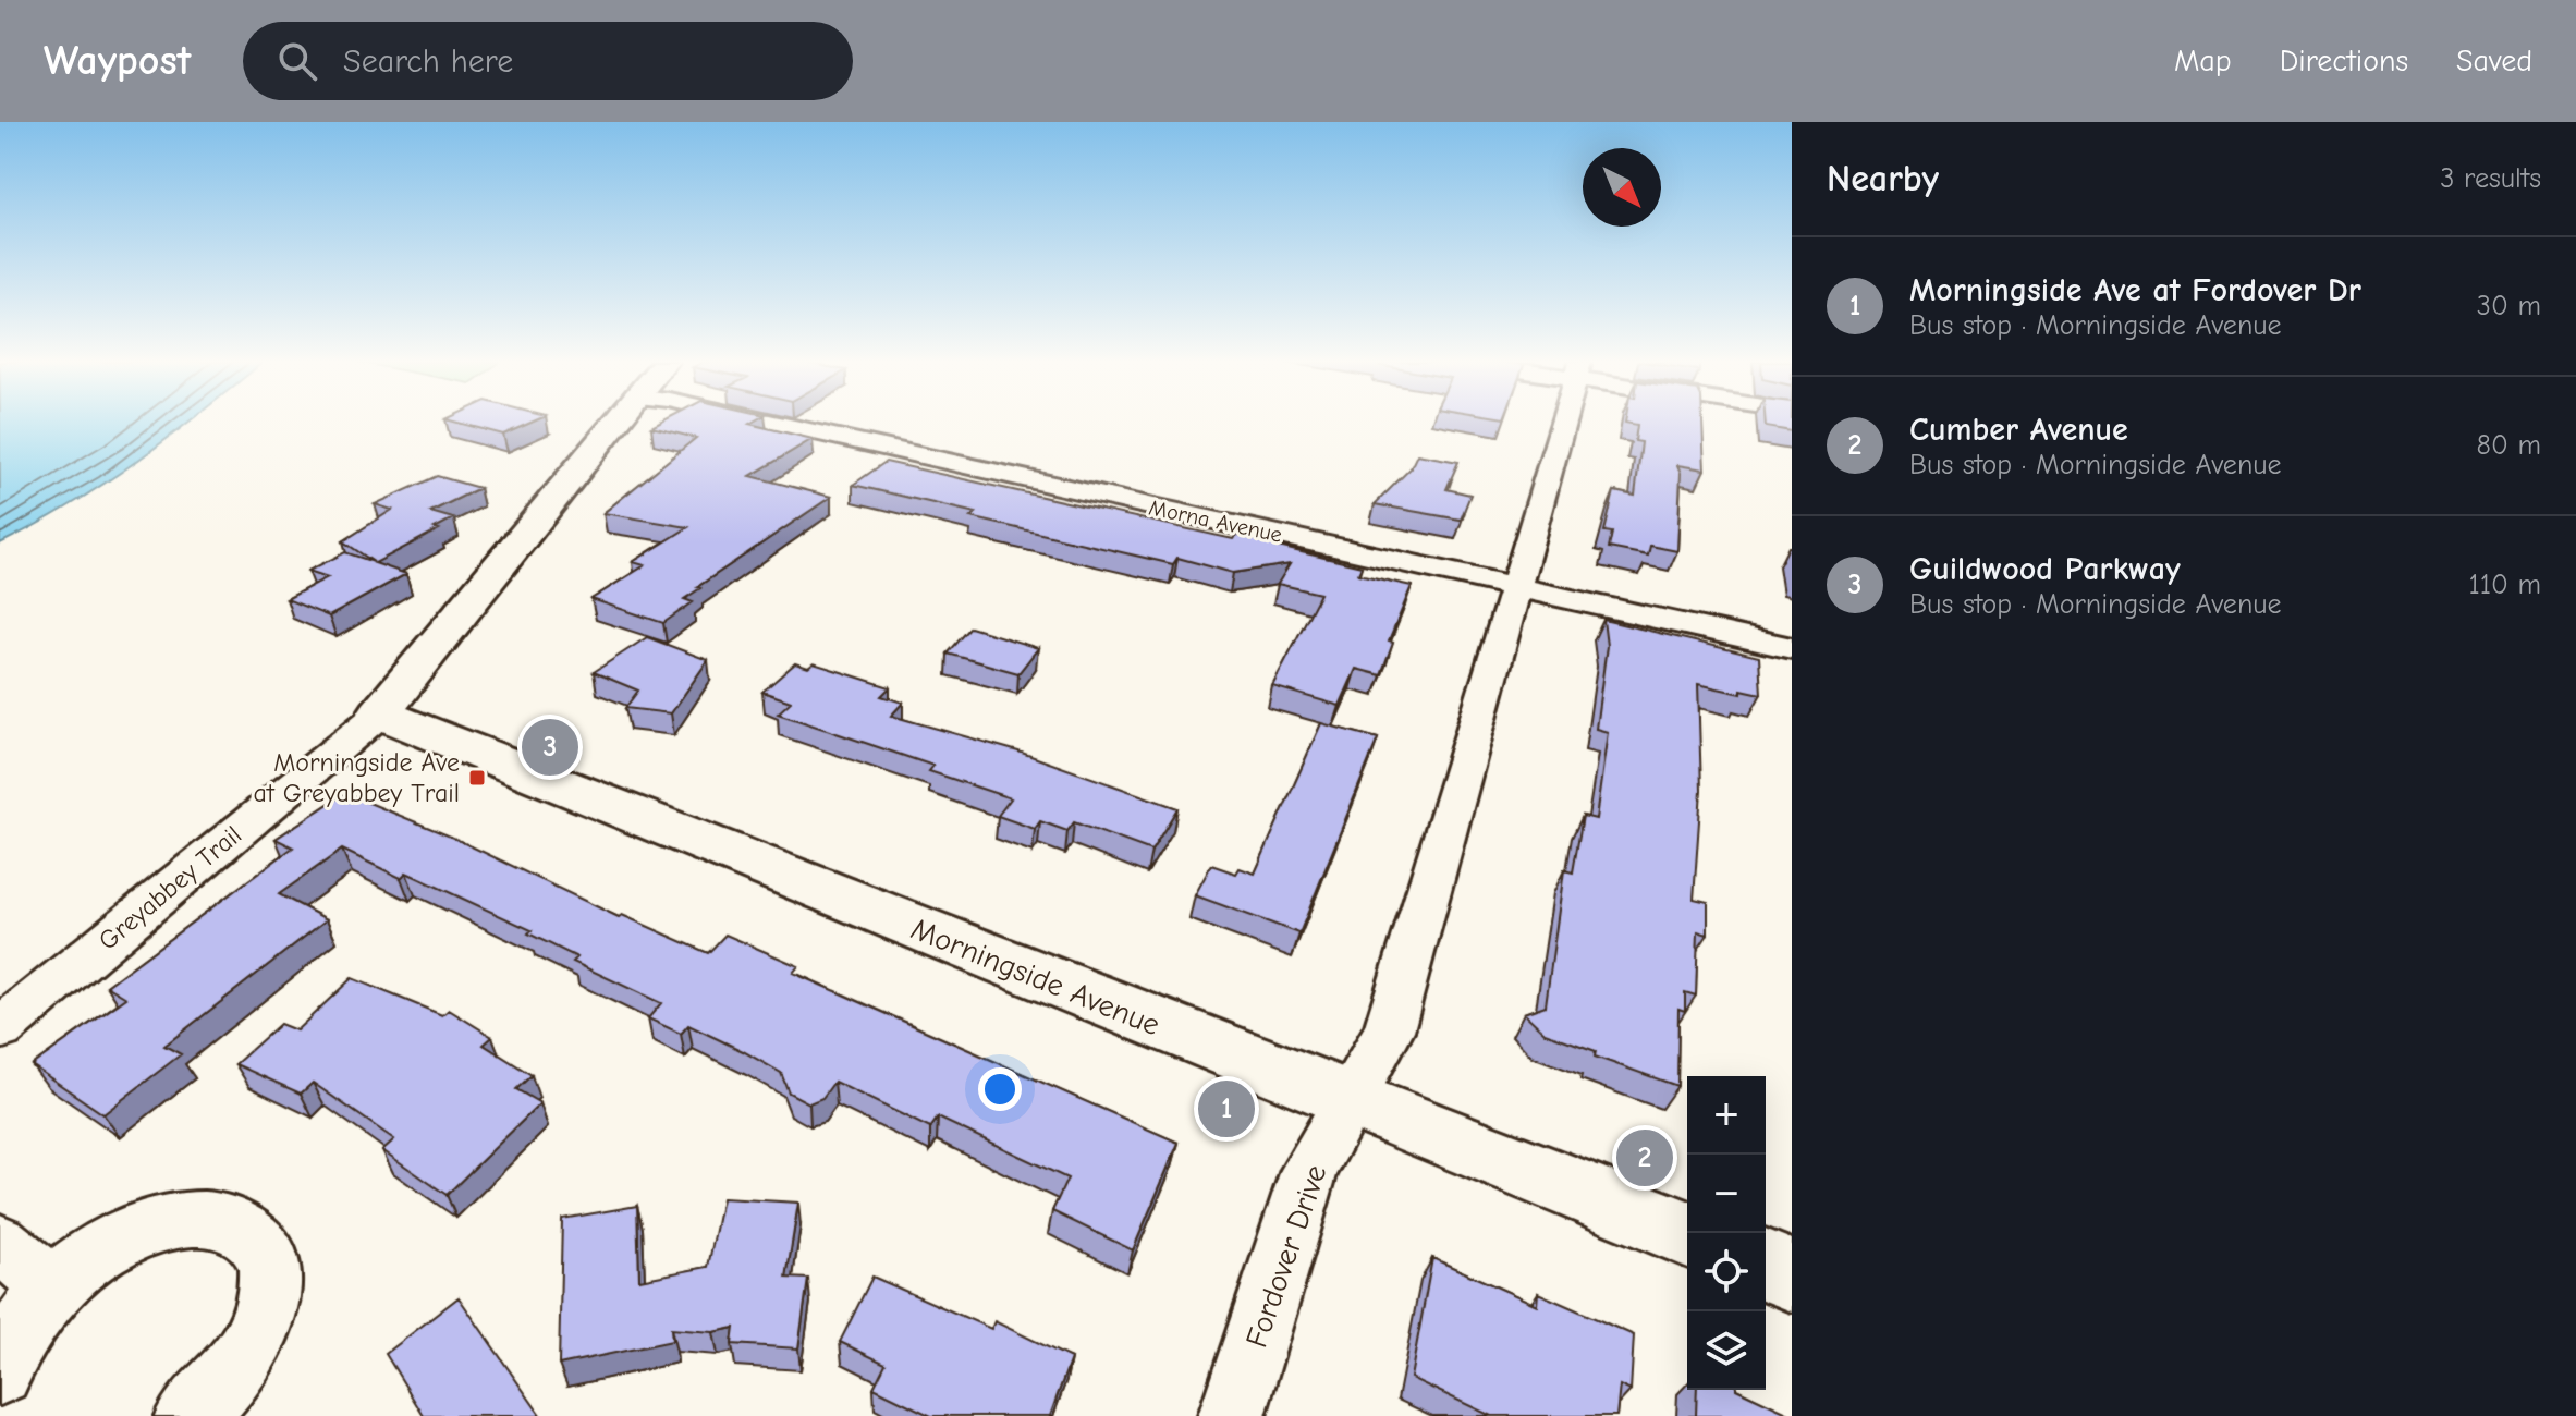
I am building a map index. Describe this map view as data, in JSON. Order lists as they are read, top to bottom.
{
  "streets": {
    "main road": ["Morningside Avenue"],
    "street": ["Morna Avenue", "Greyabbey Trail", "Fordover Drive"]
  },
  "crossings": [
    ["Morna Avenue", "Fordover Drive"],
    ["Greyabbey Trail", "Morningside Avenue"],
    ["Morningside Avenue", "Fordover Drive"]
  ],
  "places": {
    "transit": ["Morningside Ave at Greyabbey Trail"]
  },
  "north": "bottom right",
  "page": {
    "header": "Waypost",
    "search": "Search here",
    "nav": ["Map", "Directions", "Saved"],
    "heading": ["Nearby", "3 results"],
    "list": [
      {
        "mark": "1",
        "name": "Morningside Ave at Fordover Dr",
        "note": "Bus stop · Morningside Avenue",
        "value": "30 m"
      },
      {
        "mark": "2",
        "name": "Cumber Avenue",
        "note": "Bus stop · Morningside Avenue",
        "value": "80 m"
      },
      {
        "mark": "3",
        "name": "Guildwood Parkway",
        "note": "Bus stop · Morningside Avenue",
        "value": "110 m"
      }
    ],
    "pins": ["3", "1", "2"],
    "map_buttons": ["+", "−"]
  }
}
